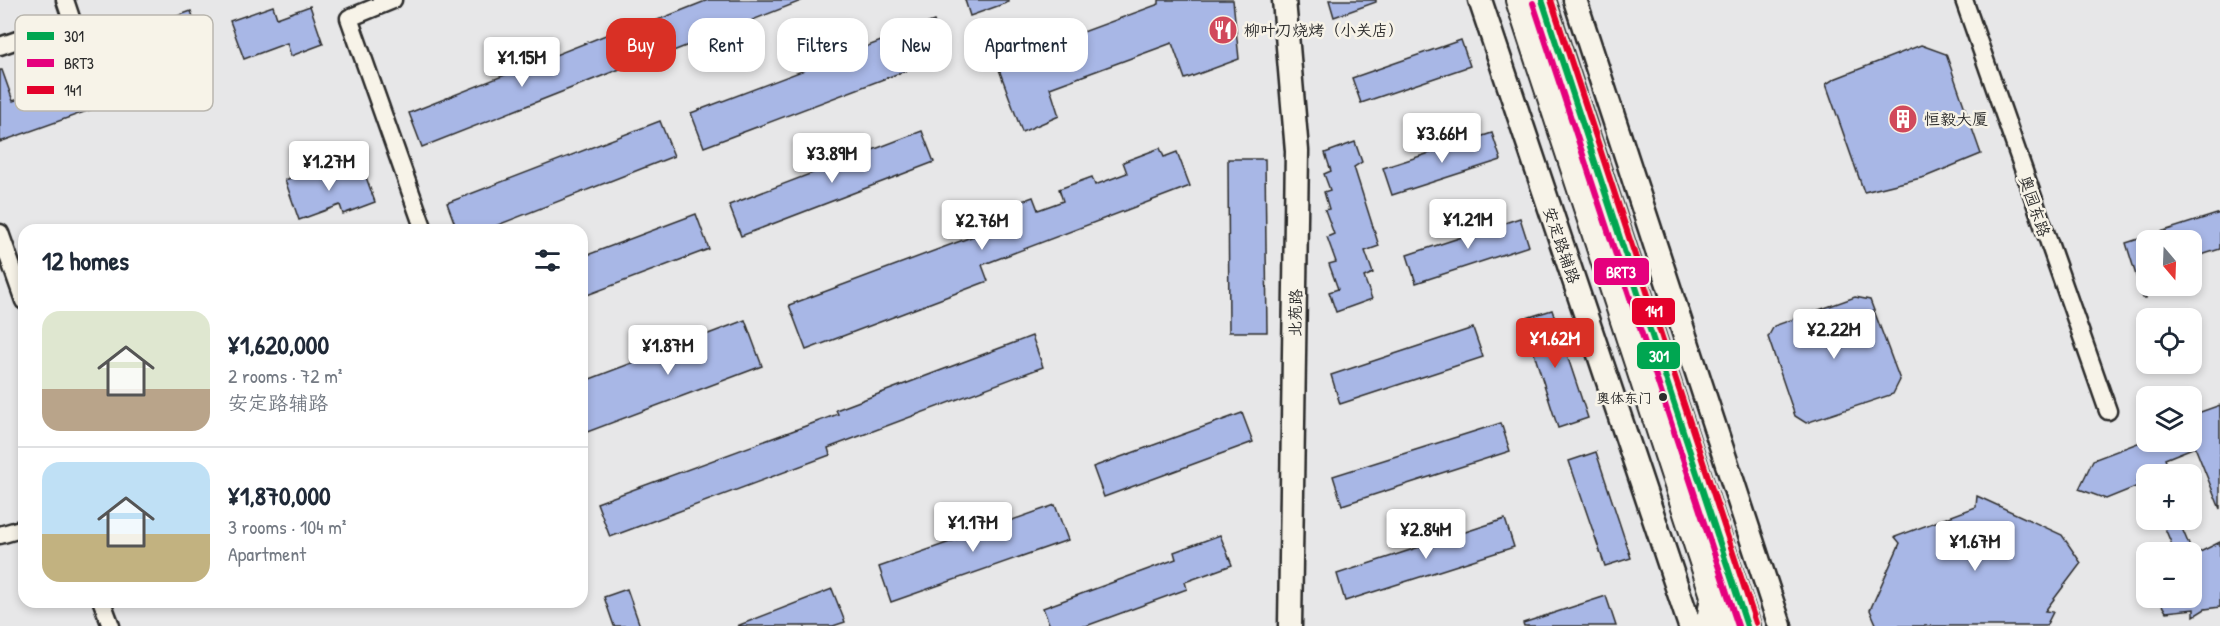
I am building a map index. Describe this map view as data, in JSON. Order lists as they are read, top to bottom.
{
  "streets": {
    "street": ["奥园东路", "安定路辅路", "北苑路"]
  },
  "places": {
    "restaurant": ["柳叶刀烧烤（小关店）"],
    "building": ["恒毅大厦"],
    "other": ["奥体东门"]
  },
  "lines": ["transit line 301", "transit line 141", "transit line BRT3"],
  "legend": ["301", "BRT3", "141"],
  "north": "bottom",
  "page": {
    "chip": [
      "Buy",
      "Rent",
      "Filters",
      "New",
      "Apartment"
    ],
    "price": [
      "¥1.15M",
      "¥3.66M",
      "¥3.89M",
      "¥1.27M",
      "¥1.21M",
      "¥2.76M",
      "¥2.22M",
      "¥1.62M",
      "¥1.87M",
      "¥1.17M",
      "¥2.84M",
      "¥1.67M"
    ],
    "heading": "12 homes",
    "map_buttons": ["+", "−"],
    "list": [
      {
        "name": "¥1,620,000",
        "note": "2 rooms · 72 m² · 安定路辅路"
      },
      {
        "name": "¥1,870,000",
        "note": "3 rooms · 104 m² · Apartment"
      }
    ]
  }
}
